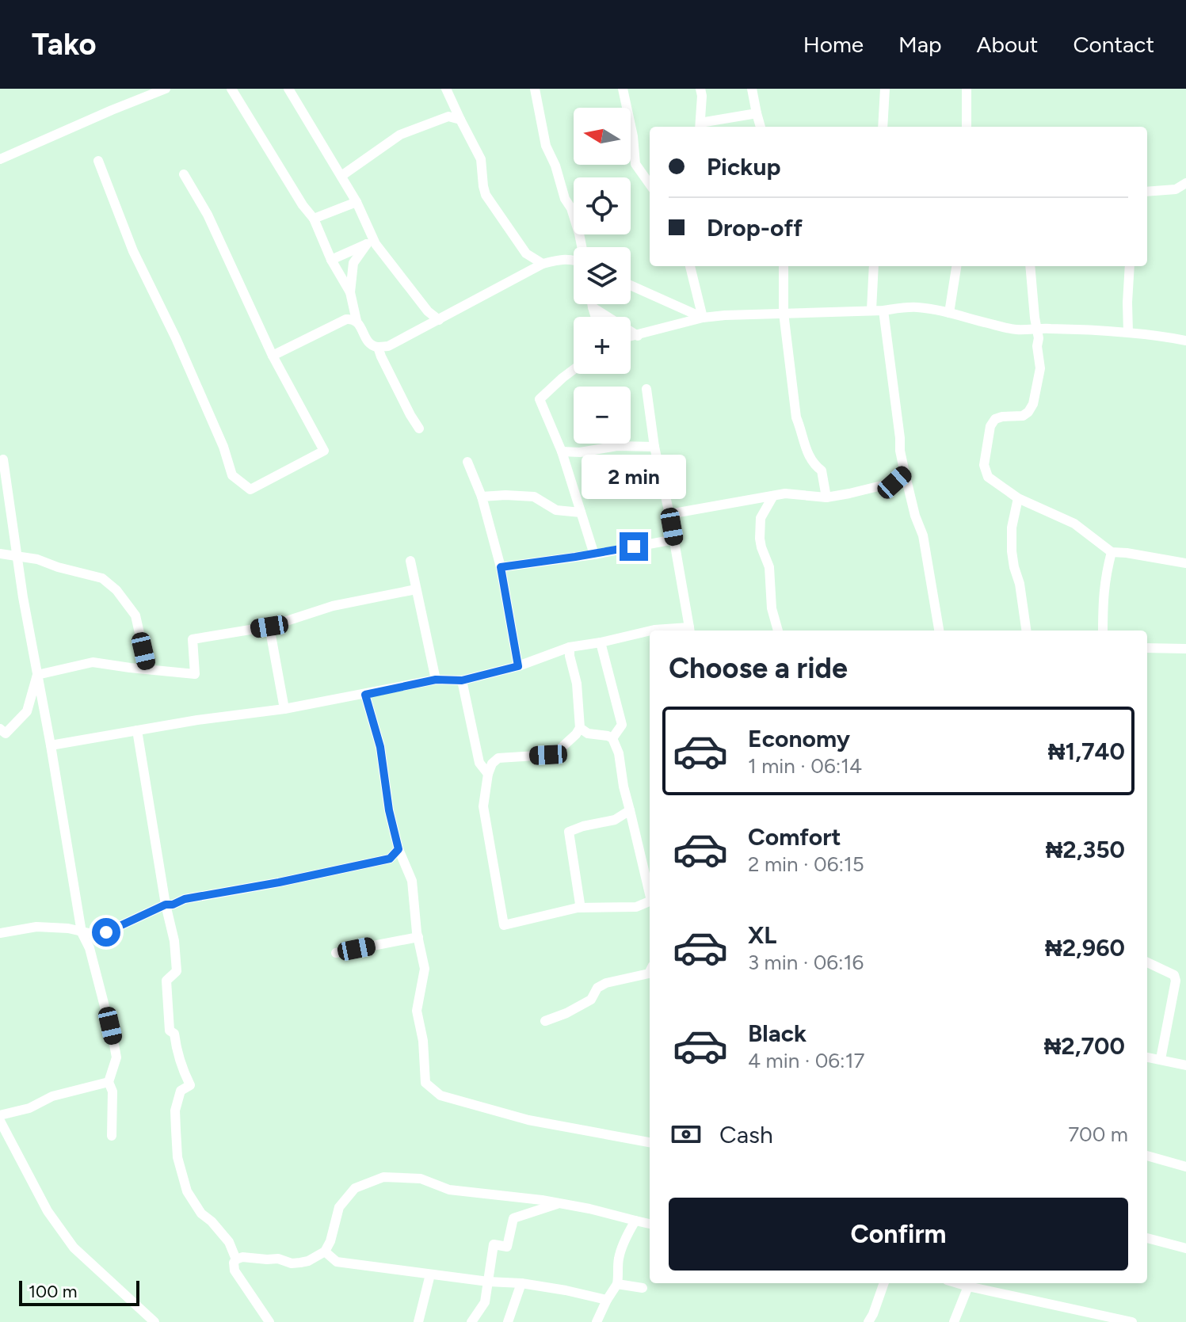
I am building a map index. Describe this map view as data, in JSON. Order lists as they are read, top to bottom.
{
  "scale_bar": "100 m",
  "north": "left",
  "page": {
    "header": "Tako",
    "nav": [
      "Home",
      "Map",
      "About",
      "Contact"
    ],
    "map_buttons": ["+", "−"],
    "banner": ["Pickup", "Drop-off"],
    "bubble": "2 min",
    "heading": "Choose a ride",
    "list": [
      {
        "name": "Economy",
        "note": "1 min · 06:14",
        "value": "₦1,740"
      },
      {
        "name": "Comfort",
        "note": "2 min · 06:15",
        "value": "₦2,350"
      },
      {
        "name": "XL",
        "note": "3 min · 06:16",
        "value": "₦2,960"
      },
      {
        "name": "Black",
        "note": "4 min · 06:17",
        "value": "₦2,700"
      }
    ],
    "pay": ["Cash", "700 m"],
    "buttons": "Confirm",
    "scale": "100 m"
  }
}
